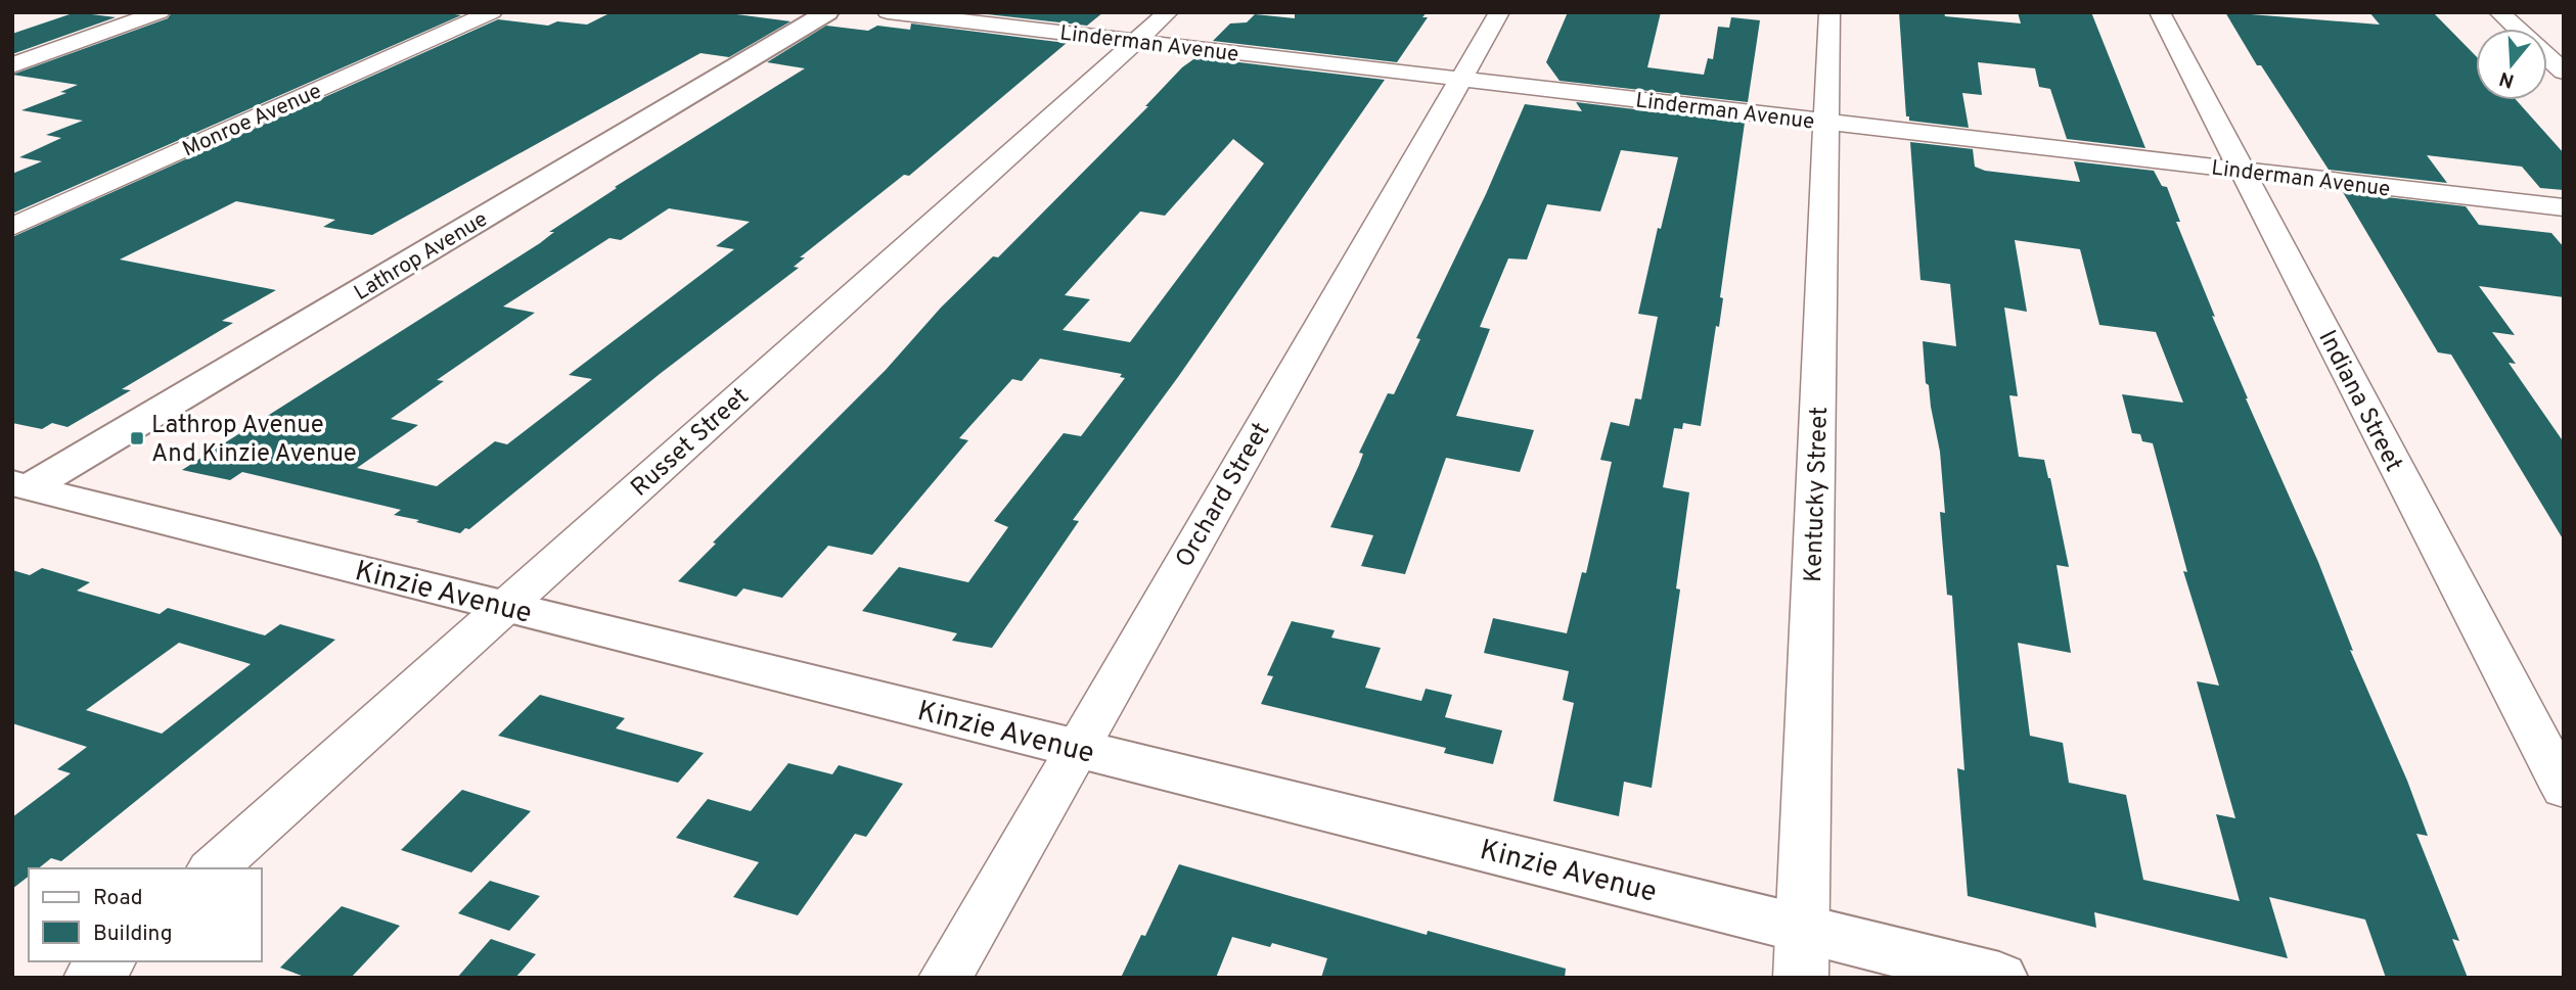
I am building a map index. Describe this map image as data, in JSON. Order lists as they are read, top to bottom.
{
  "streets": {
    "street": [
      "Linderman Avenue",
      "Monroe Avenue",
      "Lathrop Avenue",
      "Indiana Street",
      "Russet Street",
      "Orchard Street",
      "Kentucky Street",
      "Kinzie Avenue"
    ]
  },
  "crossings": [
    ["Linderman Avenue", "Indiana Street"],
    ["Linderman Avenue", "Russet Street"],
    ["Linderman Avenue", "Orchard Street"],
    ["Linderman Avenue", "Kentucky Street"],
    ["Lathrop Avenue", "Kinzie Avenue"],
    ["Russet Street", "Kinzie Avenue"],
    ["Orchard Street", "Kinzie Avenue"],
    ["Kentucky Street", "Kinzie Avenue"]
  ],
  "places": {
    "transit": ["Lathrop Avenue And Kinzie Avenue"]
  },
  "legend": ["Road", "Building"],
  "north": "bottom"
}
